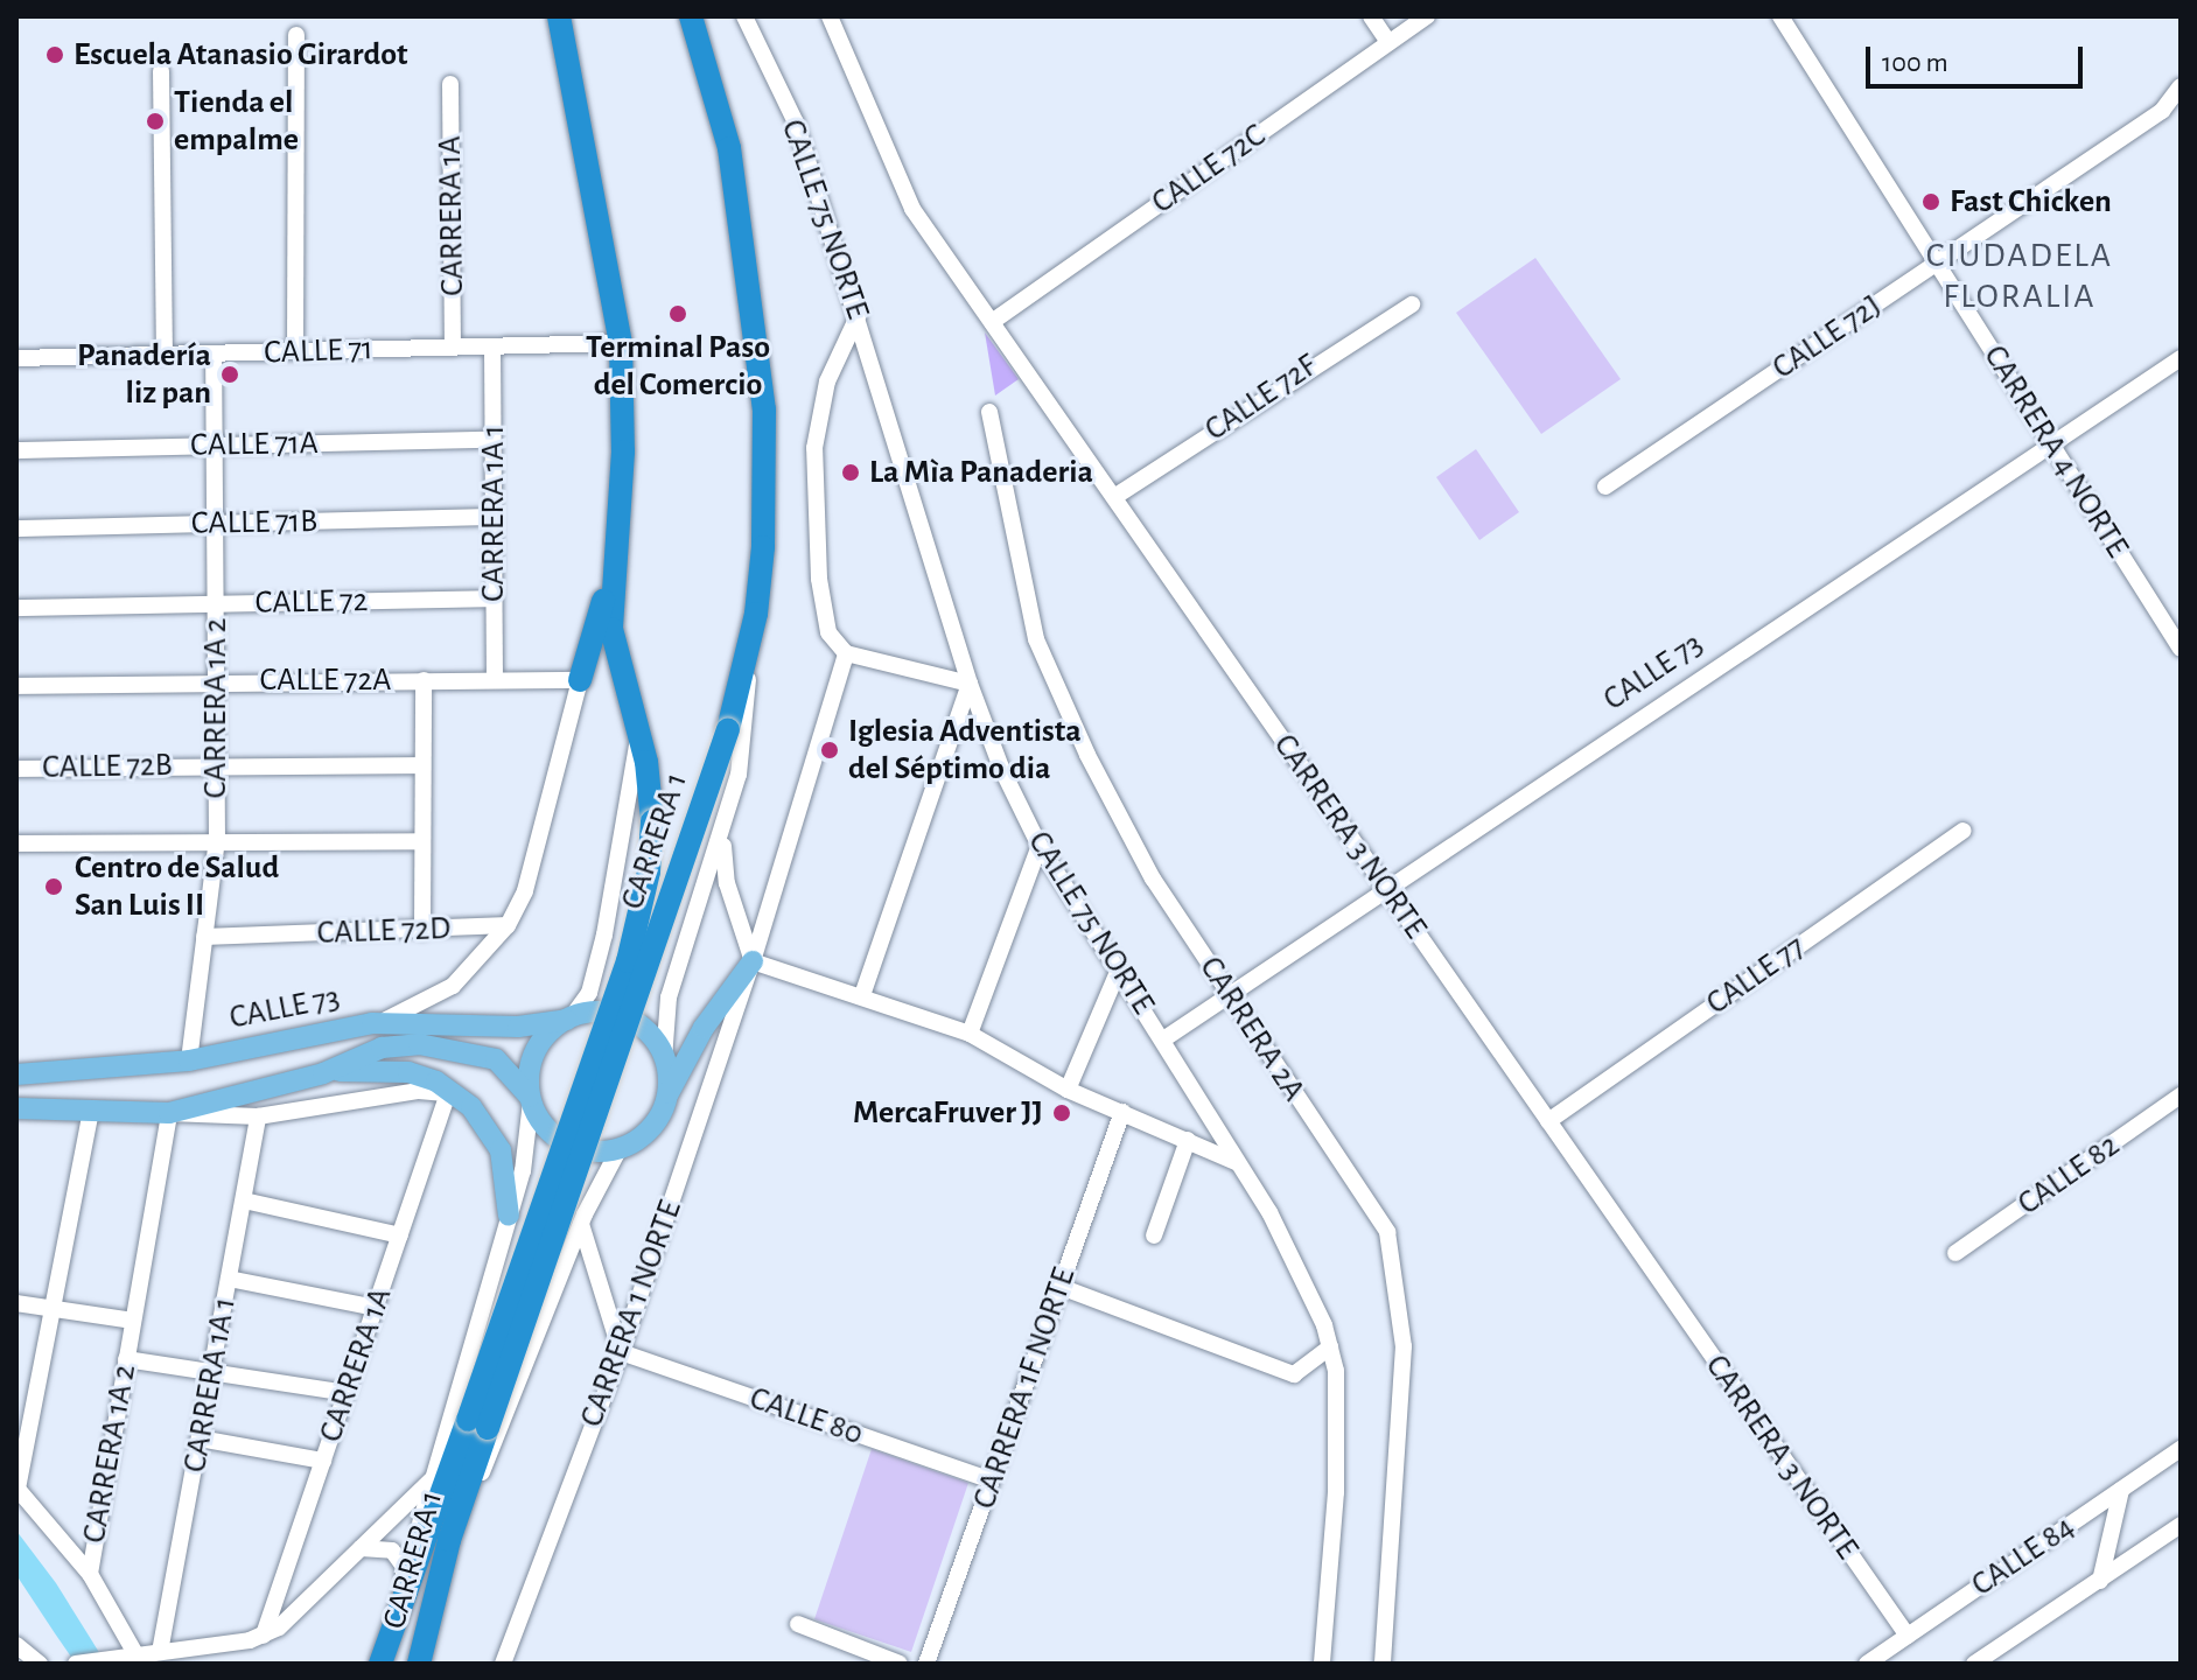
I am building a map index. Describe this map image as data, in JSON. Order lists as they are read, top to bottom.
{
  "streets": {
    "highway": ["CARRERA 1"],
    "main road": ["CALLE 73"],
    "street": [
      "CALLE 72C",
      "CARRERA 1A",
      "CALLE 75 NORTE",
      "CALLE 72J",
      "CALLE 71",
      "CALLE 72F",
      "CALLE 71A",
      "CARRERA 4 NORTE",
      "CARRERA 1A 1",
      "CALLE 71B",
      "CALLE 72",
      "CALLE 72A",
      "CARRERA 1A 2",
      "CALLE 72B",
      "CARRERA 3 NORTE",
      "CALLE 72D",
      "CALLE 77",
      "CARRERA 2A",
      "CALLE 82",
      "CARRERA 1 NORTE",
      "CARRERA 1F NORTE",
      "CALLE 80",
      "CALLE 84"
    ]
  },
  "crossings": [
    ["CALLE 72C", "CARRERA 3 NORTE"],
    ["CARRERA 1A", "CALLE 71"],
    ["CALLE 75 NORTE", "CALLE 73"],
    ["CALLE 72J", "CARRERA 4 NORTE"],
    ["CALLE 71", "CARRERA 1A 1"],
    ["CALLE 71", "CARRERA 1A 2"],
    ["CALLE 71", "CARRERA 1"],
    ["CALLE 72F", "CARRERA 3 NORTE"],
    ["CALLE 71A", "CARRERA 1A 1"],
    ["CALLE 71A", "CARRERA 1A 2"],
    ["CARRERA 4 NORTE", "CALLE 73"],
    ["CARRERA 1A 1", "CALLE 71B"],
    ["CARRERA 1A 1", "CALLE 72"],
    ["CARRERA 1A 1", "CALLE 72A"],
    ["CALLE 71B", "CARRERA 1A 2"],
    ["CALLE 72", "CARRERA 1A 2"],
    ["CALLE 73", "CARRERA 1A 2"],
    ["CALLE 73", "CARRERA 3 NORTE"],
    ["CALLE 73", "CARRERA 2A"],
    ["CALLE 72A", "CARRERA 1A 2"],
    ["CARRERA 1A 2", "CALLE 72B"],
    ["CARRERA 1A 2", "CALLE 72D"],
    ["CARRERA 3 NORTE", "CALLE 77"],
    ["CARRERA 3 NORTE", "CALLE 84"],
    ["CARRERA 1 NORTE", "CALLE 80"],
    ["CARRERA 1F NORTE", "CALLE 80"]
  ],
  "districts": ["CIUDADELA FLORALIA"],
  "places": [
    "Escuela Atanasio Girardot",
    "Tienda el empalme",
    "Fast Chicken",
    "Terminal Paso del Comercio",
    "Panadería liz pan",
    "La Mìa Panaderia",
    "Iglesia Adventista del Séptimo dia",
    "Centro de Salud San Luis II",
    "MercaFruver JJ"
  ],
  "scale_bar": "100 m"
}
